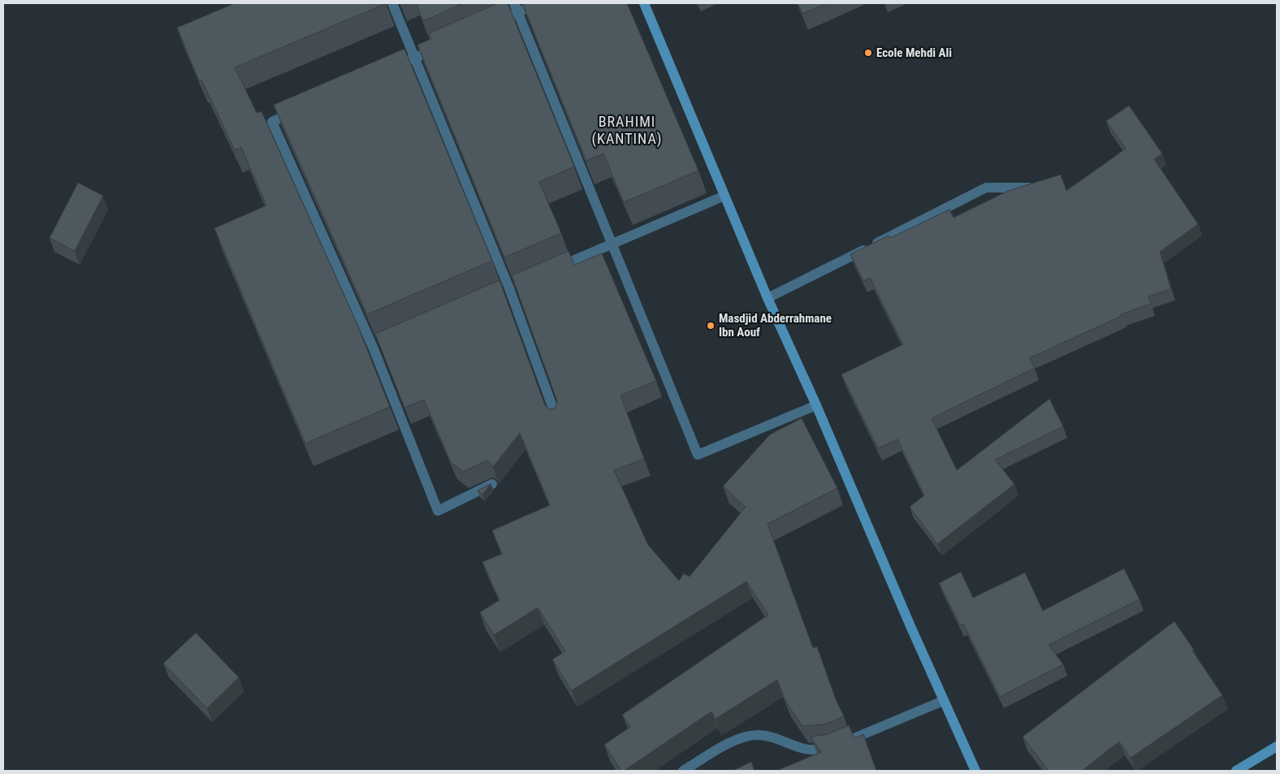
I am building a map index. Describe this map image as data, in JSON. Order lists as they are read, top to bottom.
{
  "districts": ["BRAHIMI (KANTINA)"],
  "places": ["Ecole Mehdi Ali", "Masdjid Abderrahmane Ibn Aouf"]
}
